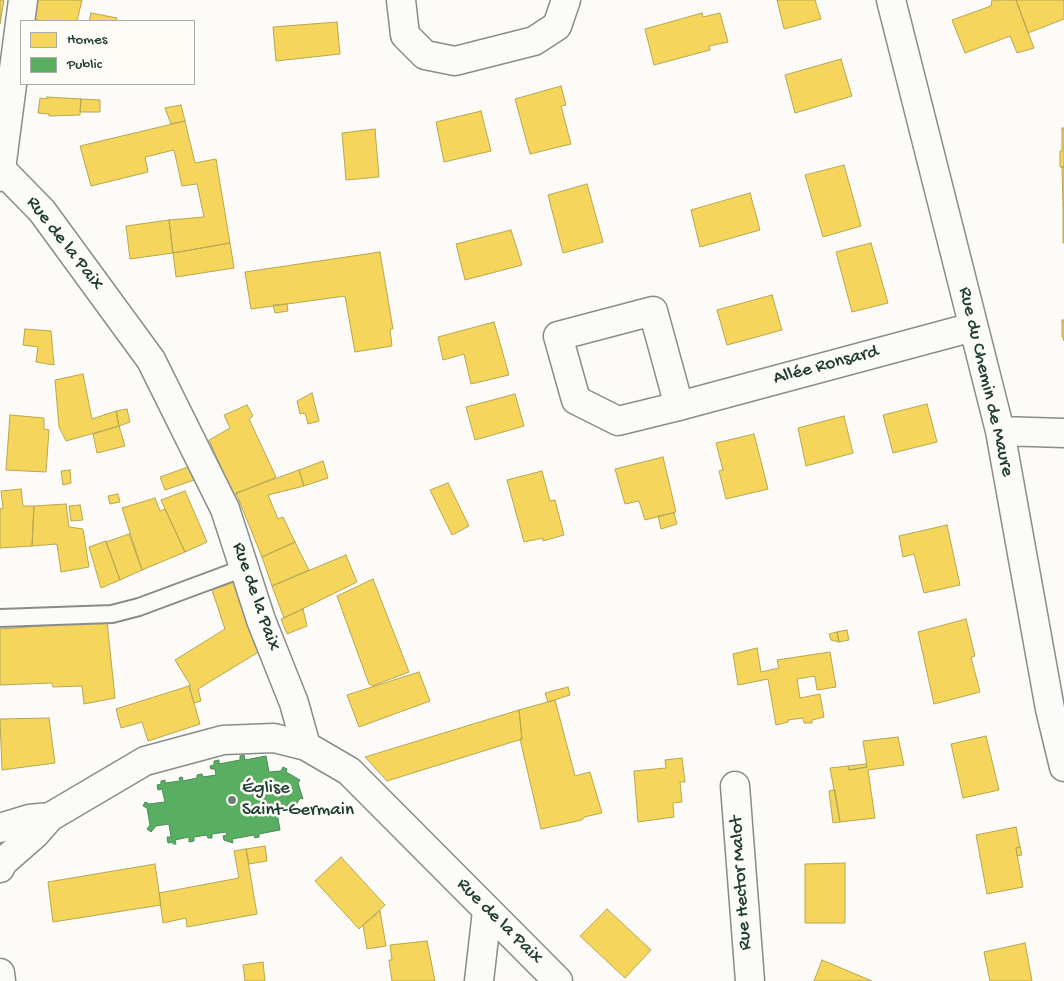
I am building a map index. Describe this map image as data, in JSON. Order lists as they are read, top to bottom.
{
  "streets": {
    "street": [
      "Rue de la Paix",
      "Allée Ronsard",
      "Rue du Chemin de Maure",
      "Rue Hector Malot"
    ]
  },
  "crossings": [
    ["Allée Ronsard", "Rue du Chemin de Maure"]
  ],
  "places": ["Église Saint-Germain"],
  "legend": ["Homes", "Public"]
}
